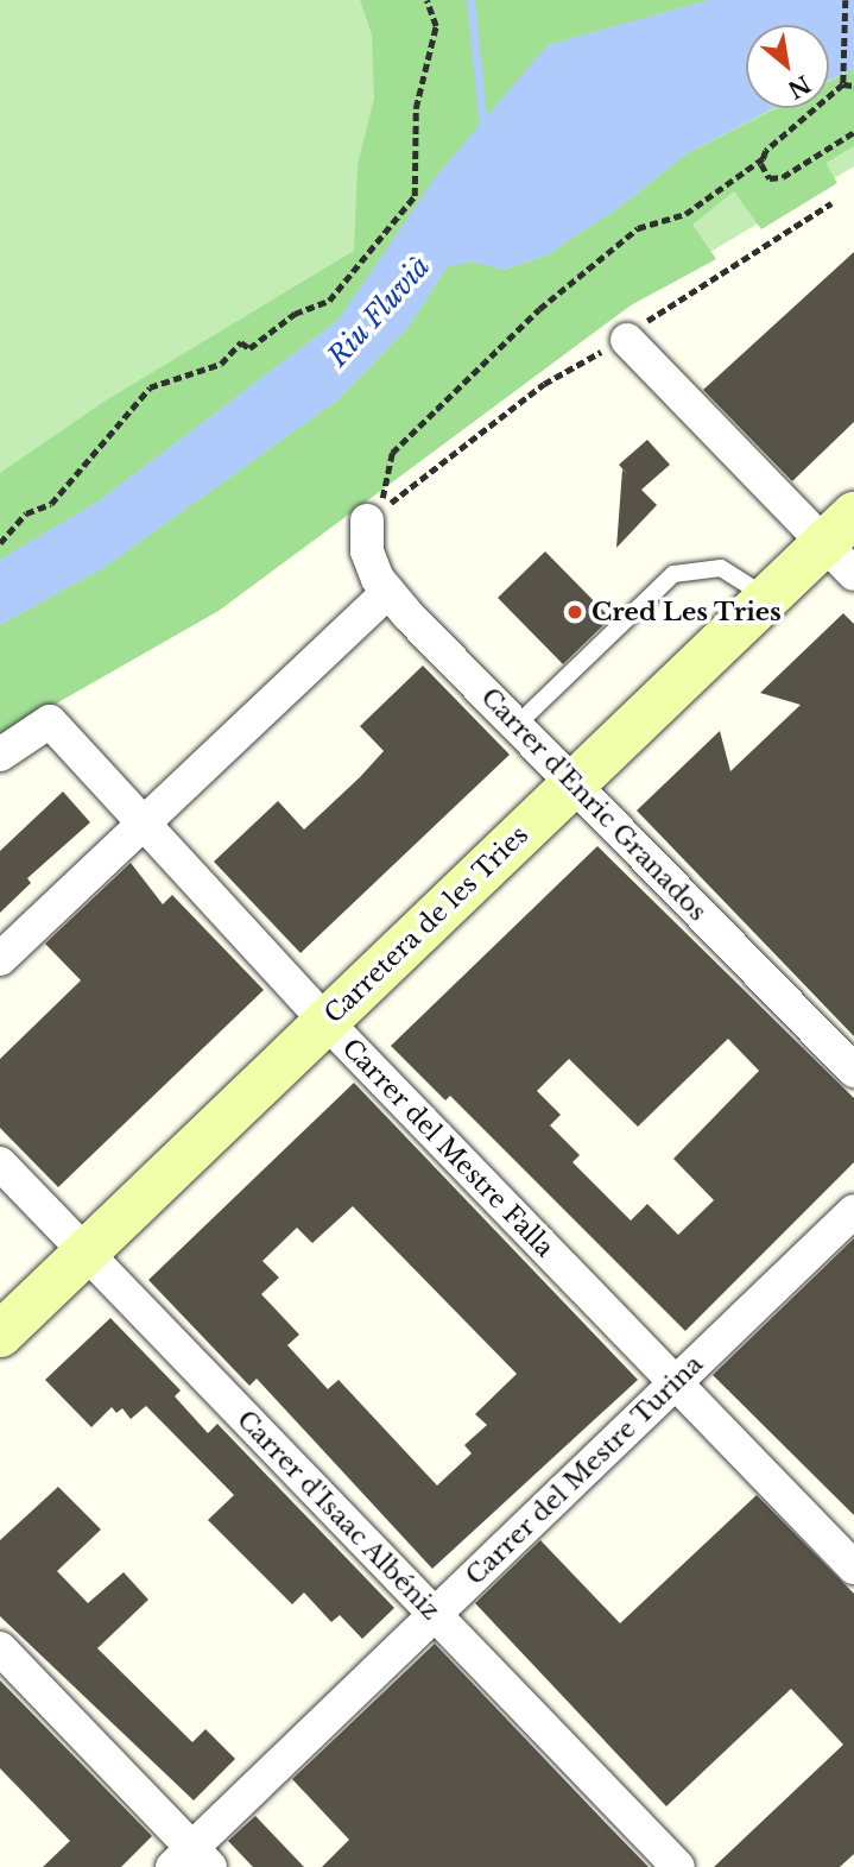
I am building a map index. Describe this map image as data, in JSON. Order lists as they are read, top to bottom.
{
  "streets": {
    "street": [
      "Carrer d'Enric Granados",
      "Carretera de les Tries",
      "Carrer del Mestre Falla",
      "Carrer del Mestre Turina",
      "Carrer d'Isaac Albéniz"
    ]
  },
  "crossings": [
    ["Carrer d'Enric Granados", "Carretera de les Tries"],
    ["Carretera de les Tries", "Carrer del Mestre Falla"],
    ["Carretera de les Tries", "Carrer d'Isaac Albéniz"],
    ["Carrer del Mestre Falla", "Carrer del Mestre Turina"],
    ["Carrer del Mestre Turina", "Carrer d'Isaac Albéniz"]
  ],
  "water": ["Riu Fluvià"],
  "places": ["Cred Les Tries"],
  "north": "bottom right"
}
